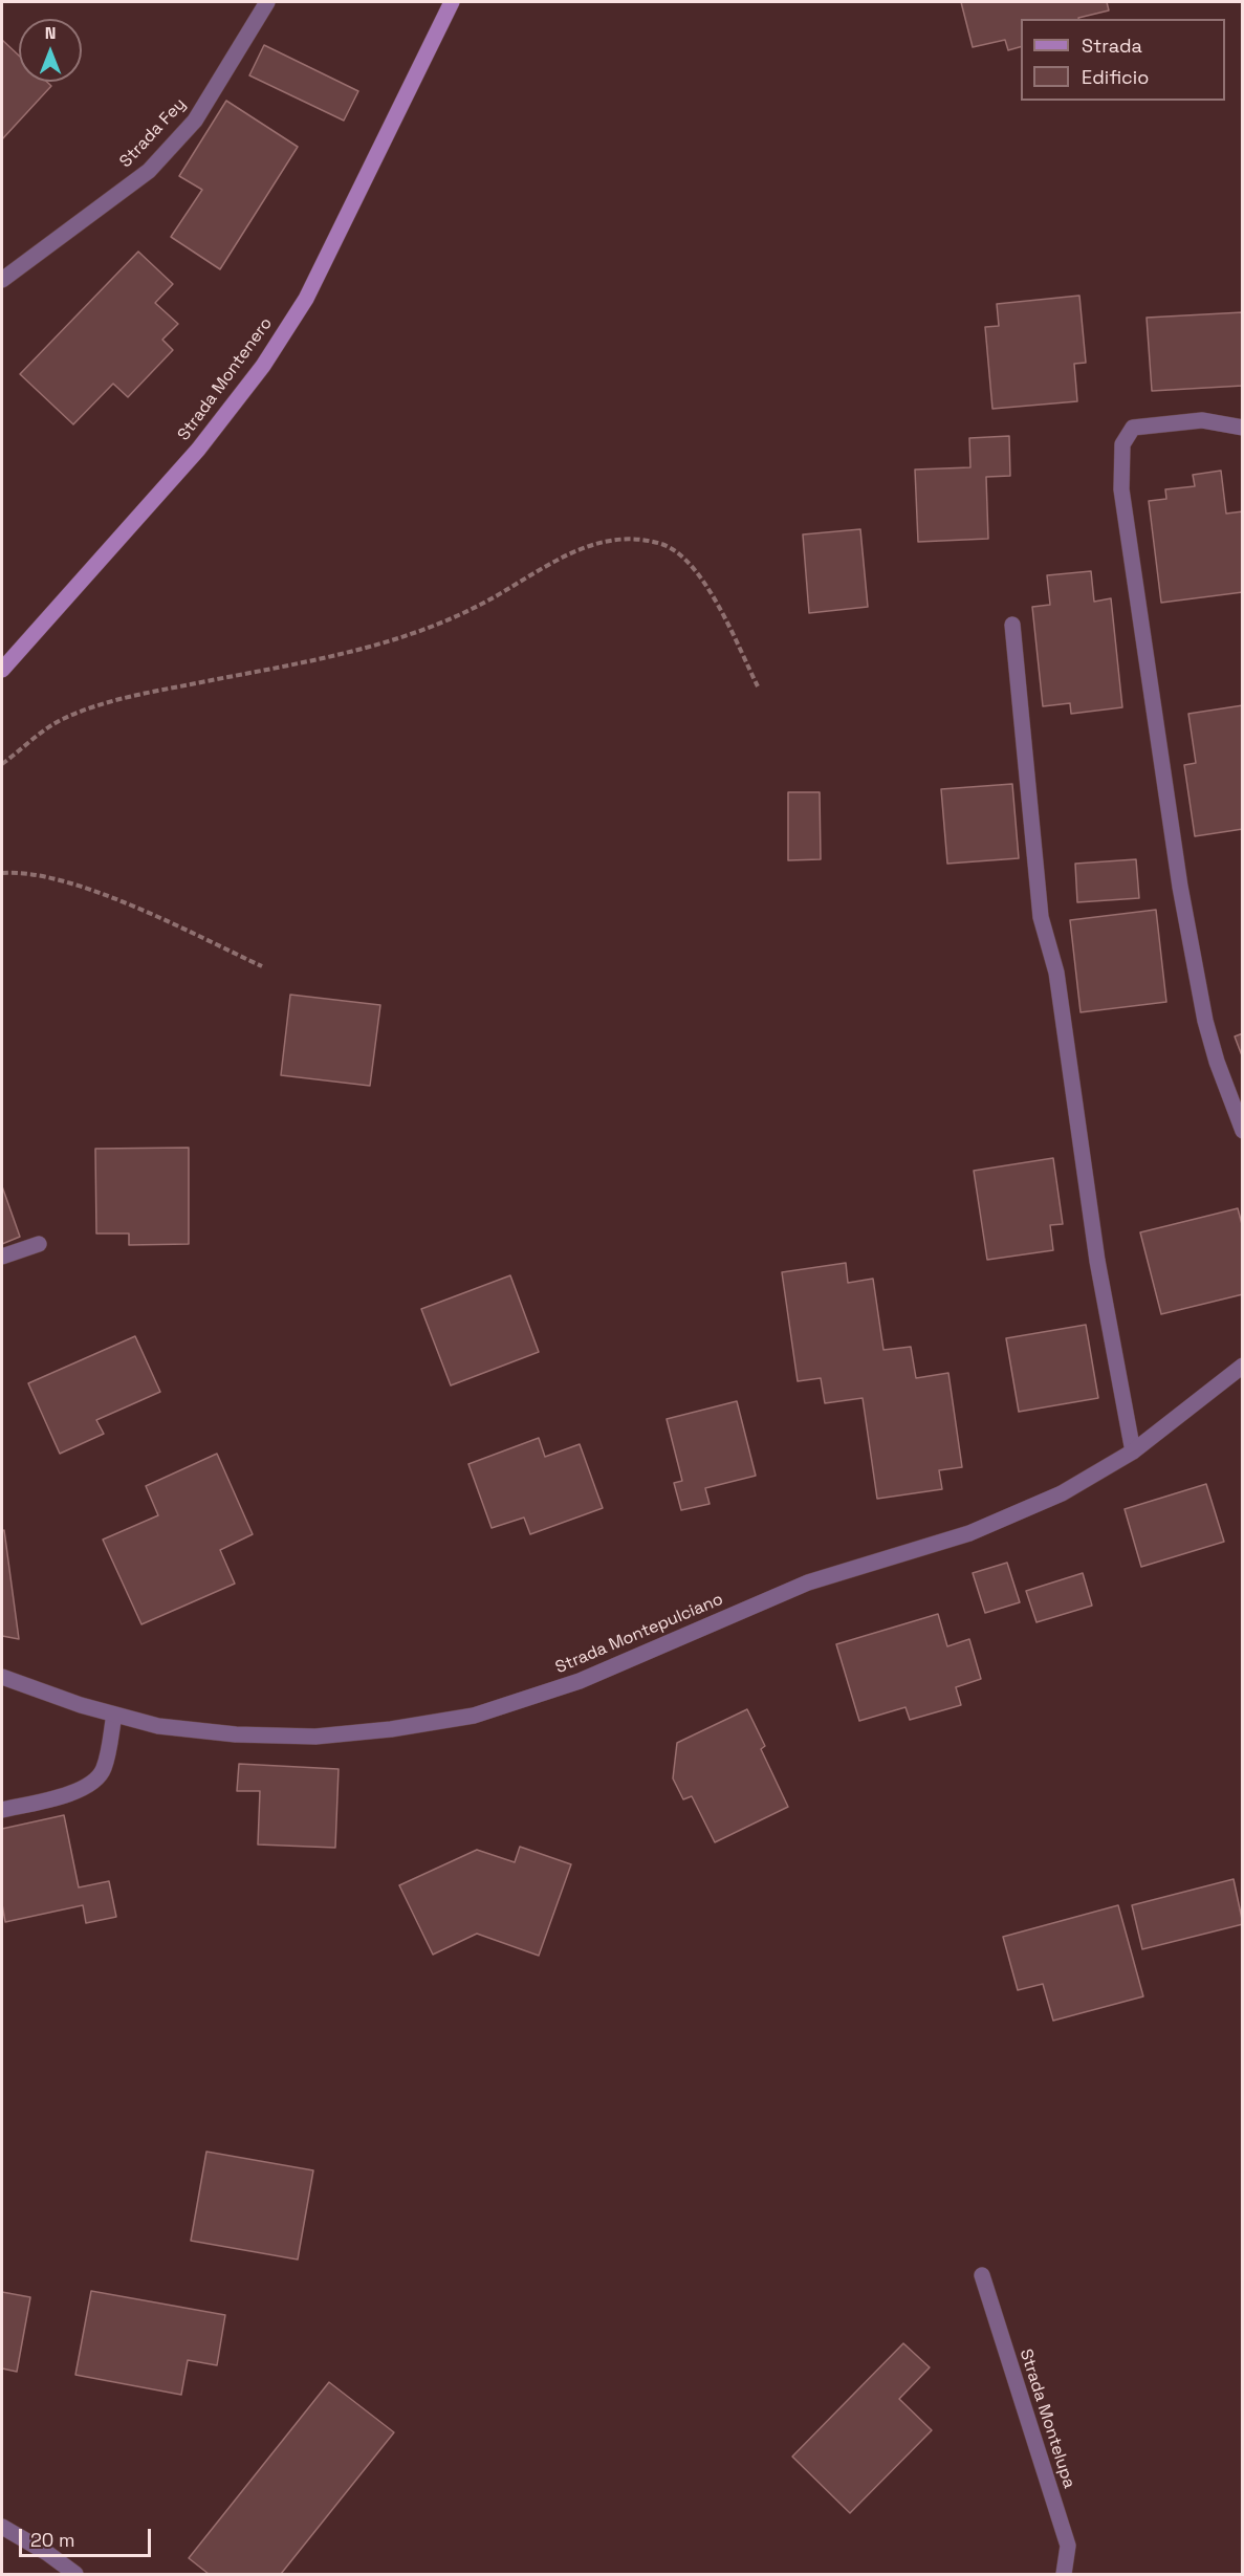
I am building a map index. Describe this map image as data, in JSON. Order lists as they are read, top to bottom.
{
  "streets": {
    "main road": ["Strada Montenero"],
    "street": ["Strada Fey", "Strada Montepulciano", "Strada Montelupa"]
  },
  "legend": ["Strada", "Edificio"],
  "scale_bar": "20 m",
  "north": "top"
}
